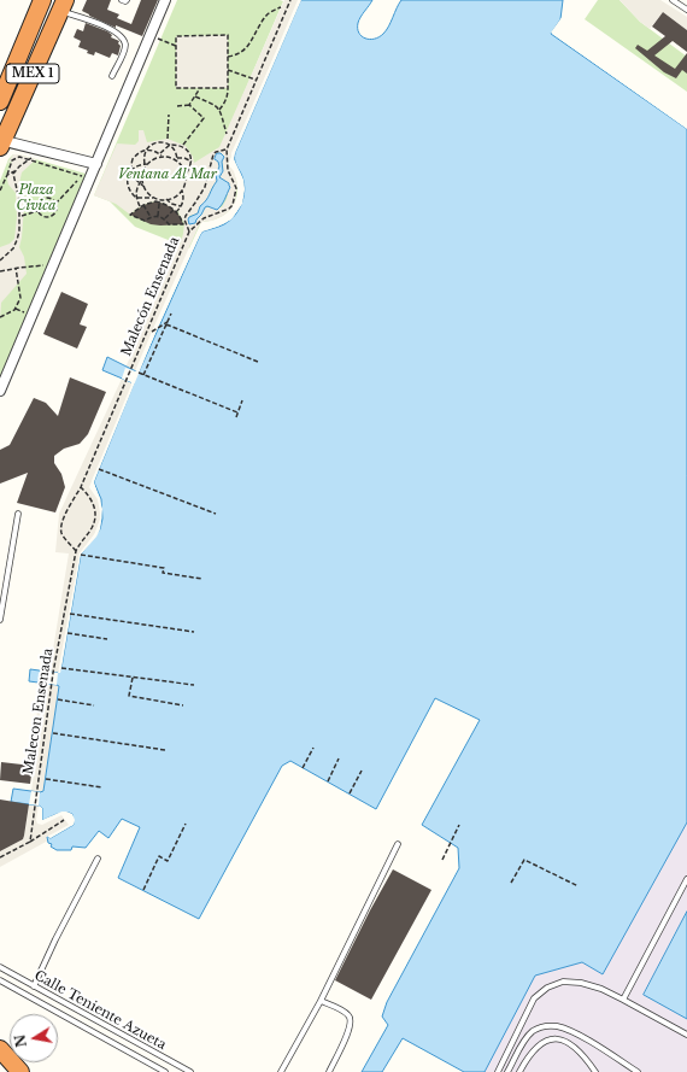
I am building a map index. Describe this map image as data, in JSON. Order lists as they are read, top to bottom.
{
  "streets": {
    "highway": ["MEX 1"],
    "lane": ["Calle Teniente Azueta"],
    "path": ["Malecón Ensenada", "Malecon Ensenada"]
  },
  "crossings": [
    ["Malecón Ensenada", "Malecon Ensenada"]
  ],
  "parks": ["Ventana Al Mar", "Plaza Civica"],
  "north": "left"
}
